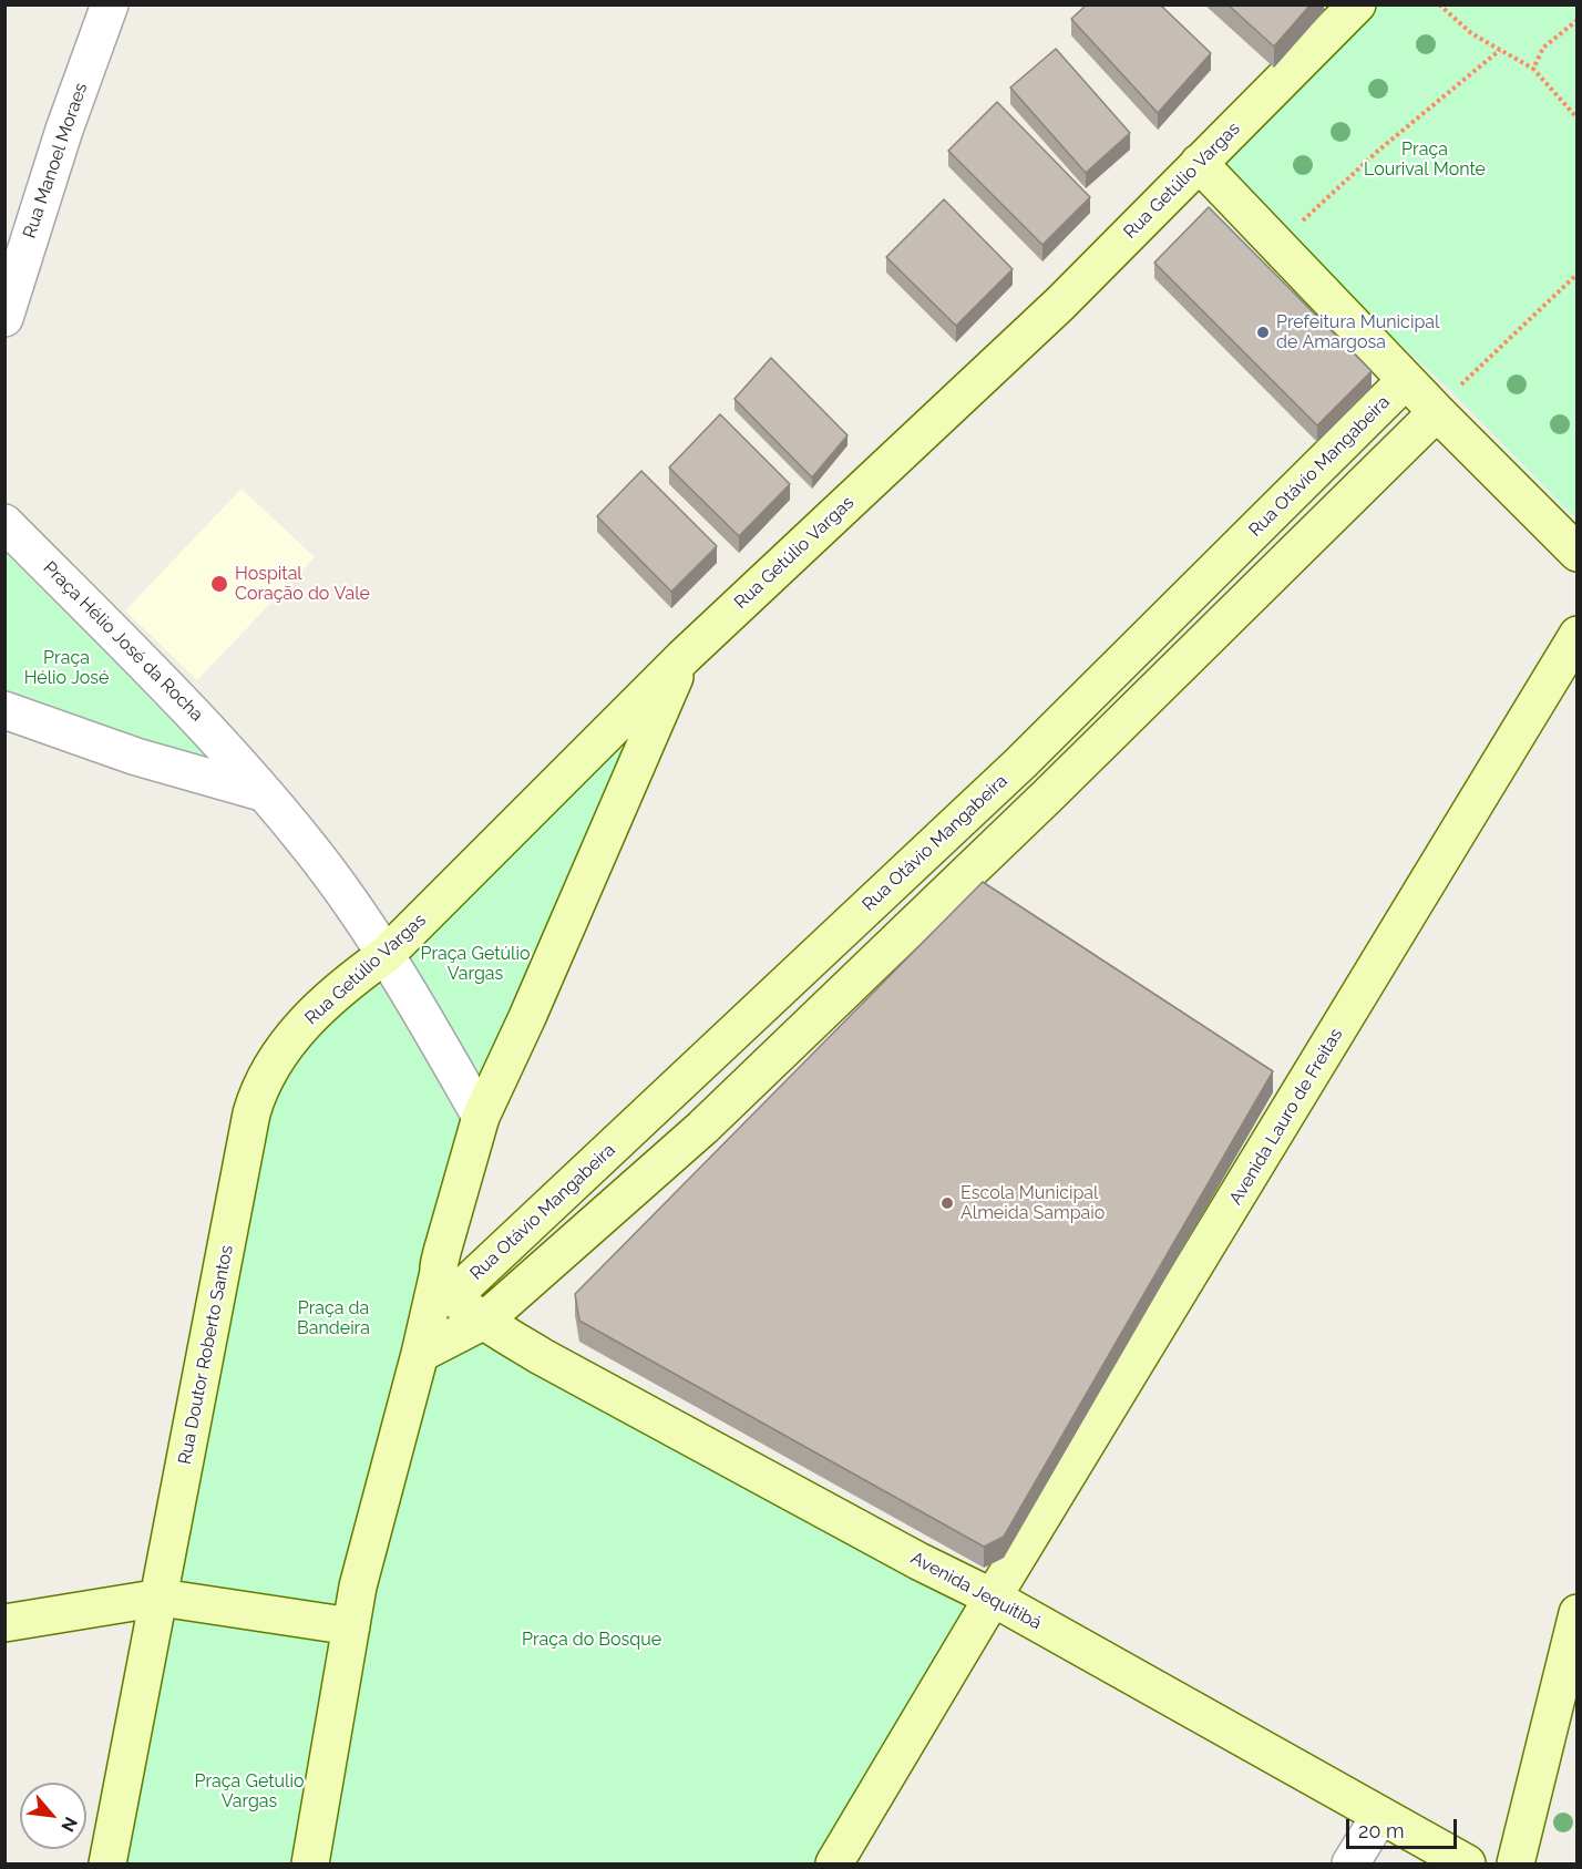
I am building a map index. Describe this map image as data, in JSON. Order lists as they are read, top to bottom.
{
  "streets": {
    "street": [
      "Rua Manoel Moraes",
      "Rua Getúlio Vargas",
      "Rua Otávio Mangabeira",
      "Praça Hélio José da Rocha",
      "Avenida Lauro de Freitas",
      "Rua Doutor Roberto Santos",
      "Avenida Jequitibá"
    ]
  },
  "crossings": [
    ["Rua Getúlio Vargas", "Praça Hélio José da Rocha"],
    ["Rua Getúlio Vargas", "Rua Doutor Roberto Santos"],
    ["Rua Otávio Mangabeira", "Avenida Jequitibá"],
    ["Avenida Lauro de Freitas", "Avenida Jequitibá"]
  ],
  "parks": [
    "Praça Lourival Monte",
    "Praça Hélio José",
    "Praça Getúlio Vargas",
    "Praça da Bandeira",
    "Praça do Bosque",
    "Praça Getulio Vargas"
  ],
  "places": ["Prefeitura Municipal de Amargosa", "Hospital Coração do Vale", "Escola Municipal Almeida Sampaio"],
  "scale_bar": "20 m",
  "north": "bottom right"
}
